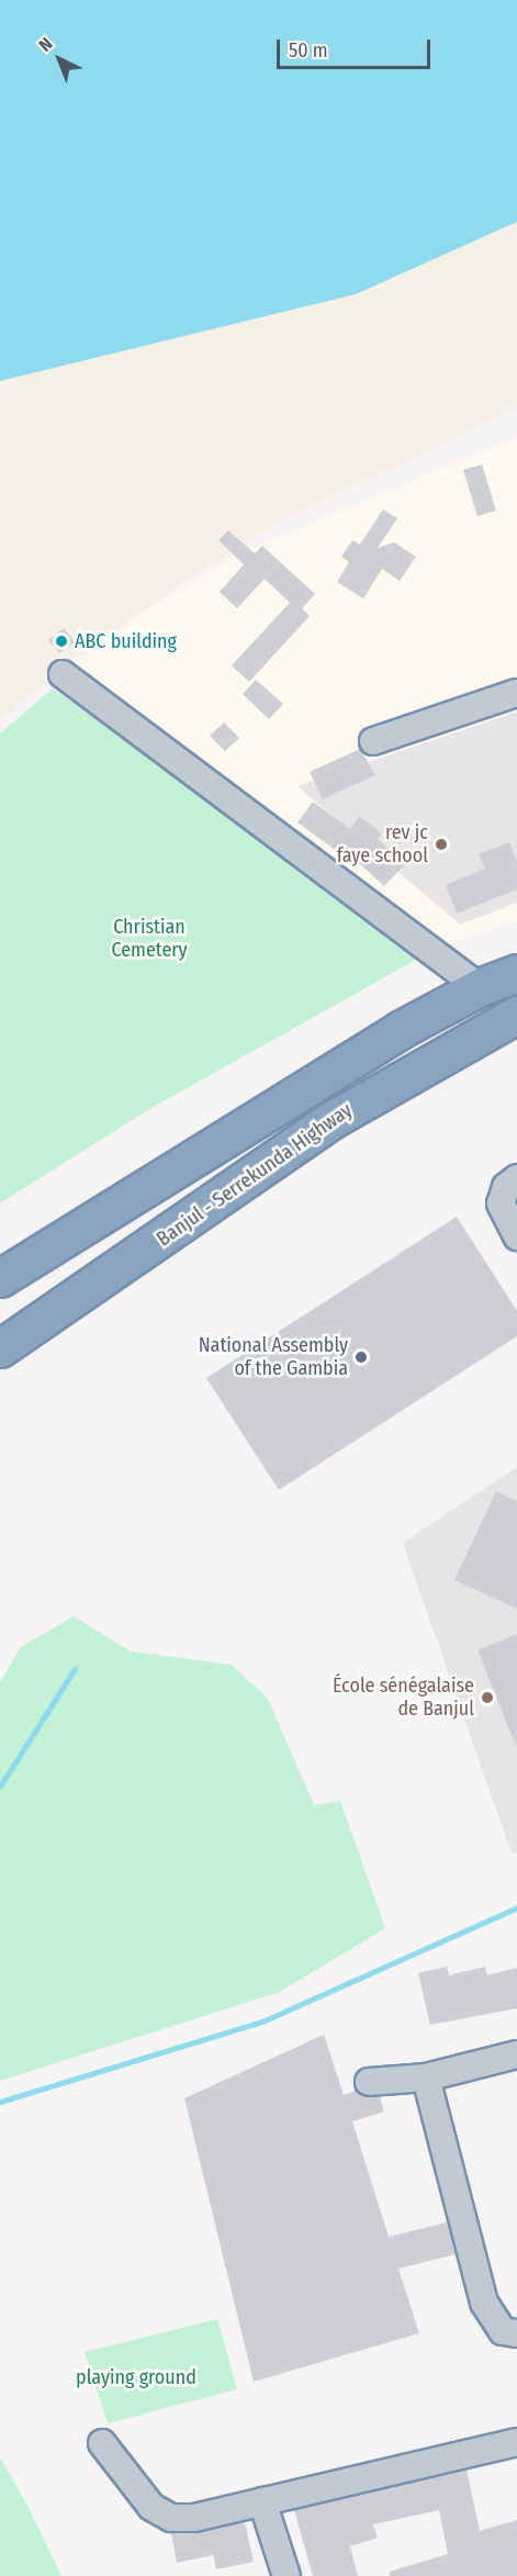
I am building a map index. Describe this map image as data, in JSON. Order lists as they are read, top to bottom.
{
  "streets": {
    "highway": ["Banjul - Serrekunda Highway"]
  },
  "parks": ["Christian Cemetery", "playing ground"],
  "places": [
    "ABC building",
    "rev jc faye school",
    "National Assembly of the Gambia",
    "École sénégalaise de Banjul"
  ],
  "scale_bar": "50 m",
  "north": "top left"
}
